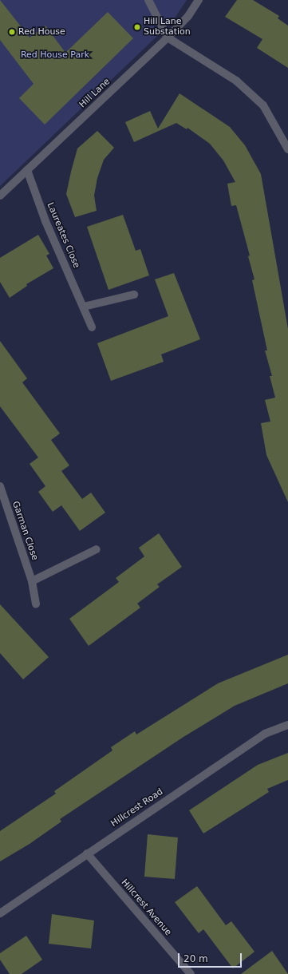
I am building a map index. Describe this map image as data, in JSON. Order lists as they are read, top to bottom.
{
  "streets": {
    "street": [
      "Hill Lane",
      "Laureates Close",
      "Garman Close",
      "Hillcrest Road",
      "Hillcrest Avenue"
    ]
  },
  "crossings": [
    ["Hill Lane", "Laureates Close"],
    ["Hillcrest Road", "Hillcrest Avenue"]
  ],
  "parks": ["Red House Park"],
  "places": ["Hill Lane Substation", "Red House"],
  "scale_bar": "20 m"
}
